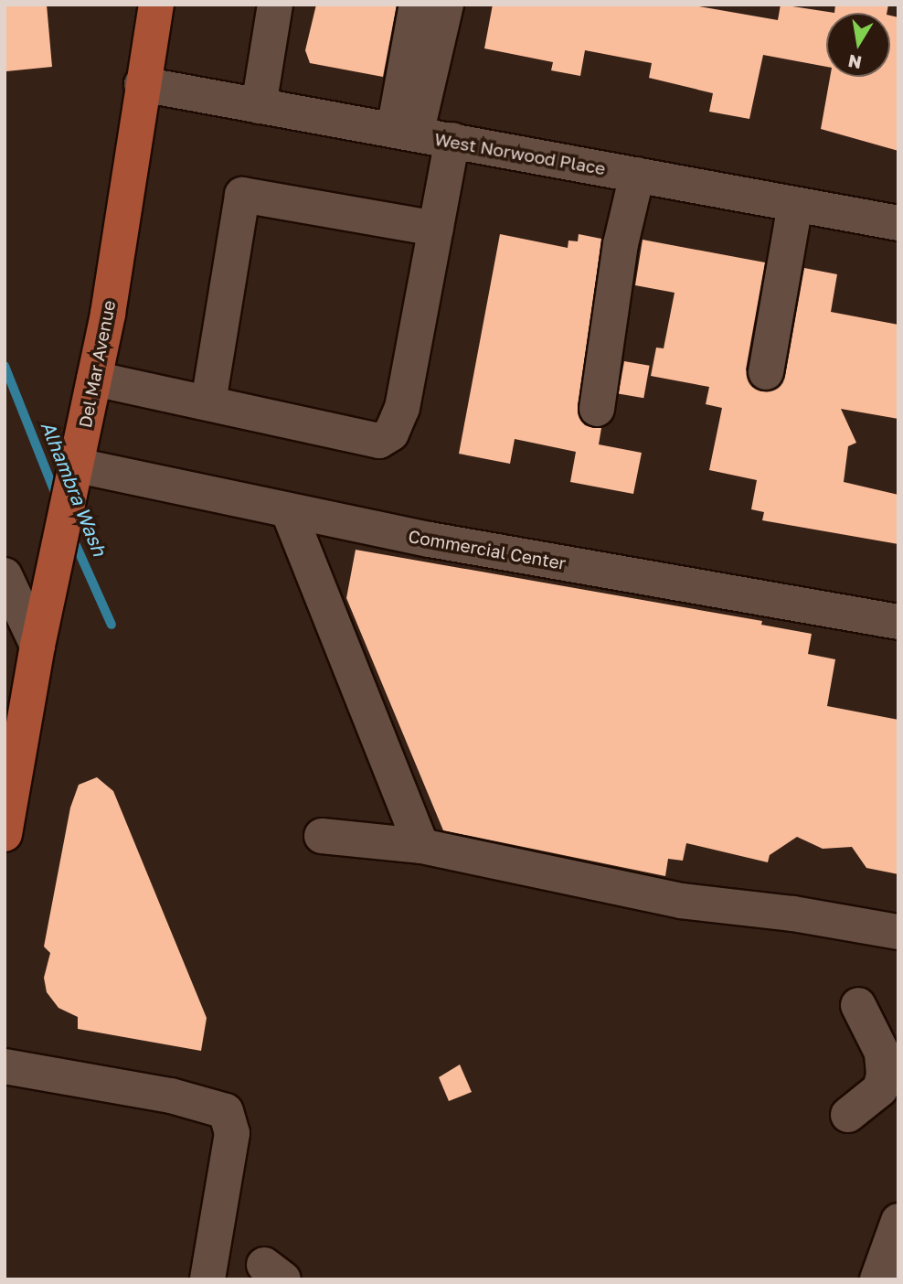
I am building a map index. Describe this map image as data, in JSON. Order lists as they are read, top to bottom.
{
  "streets": {
    "main road": ["Del Mar Avenue"],
    "street": ["West Norwood Place", "Commercial Center"]
  },
  "crossings": [
    ["West Norwood Place", "Del Mar Avenue"],
    ["Del Mar Avenue", "Commercial Center"]
  ],
  "water": ["Alhambra Wash"],
  "north": "bottom"
}
